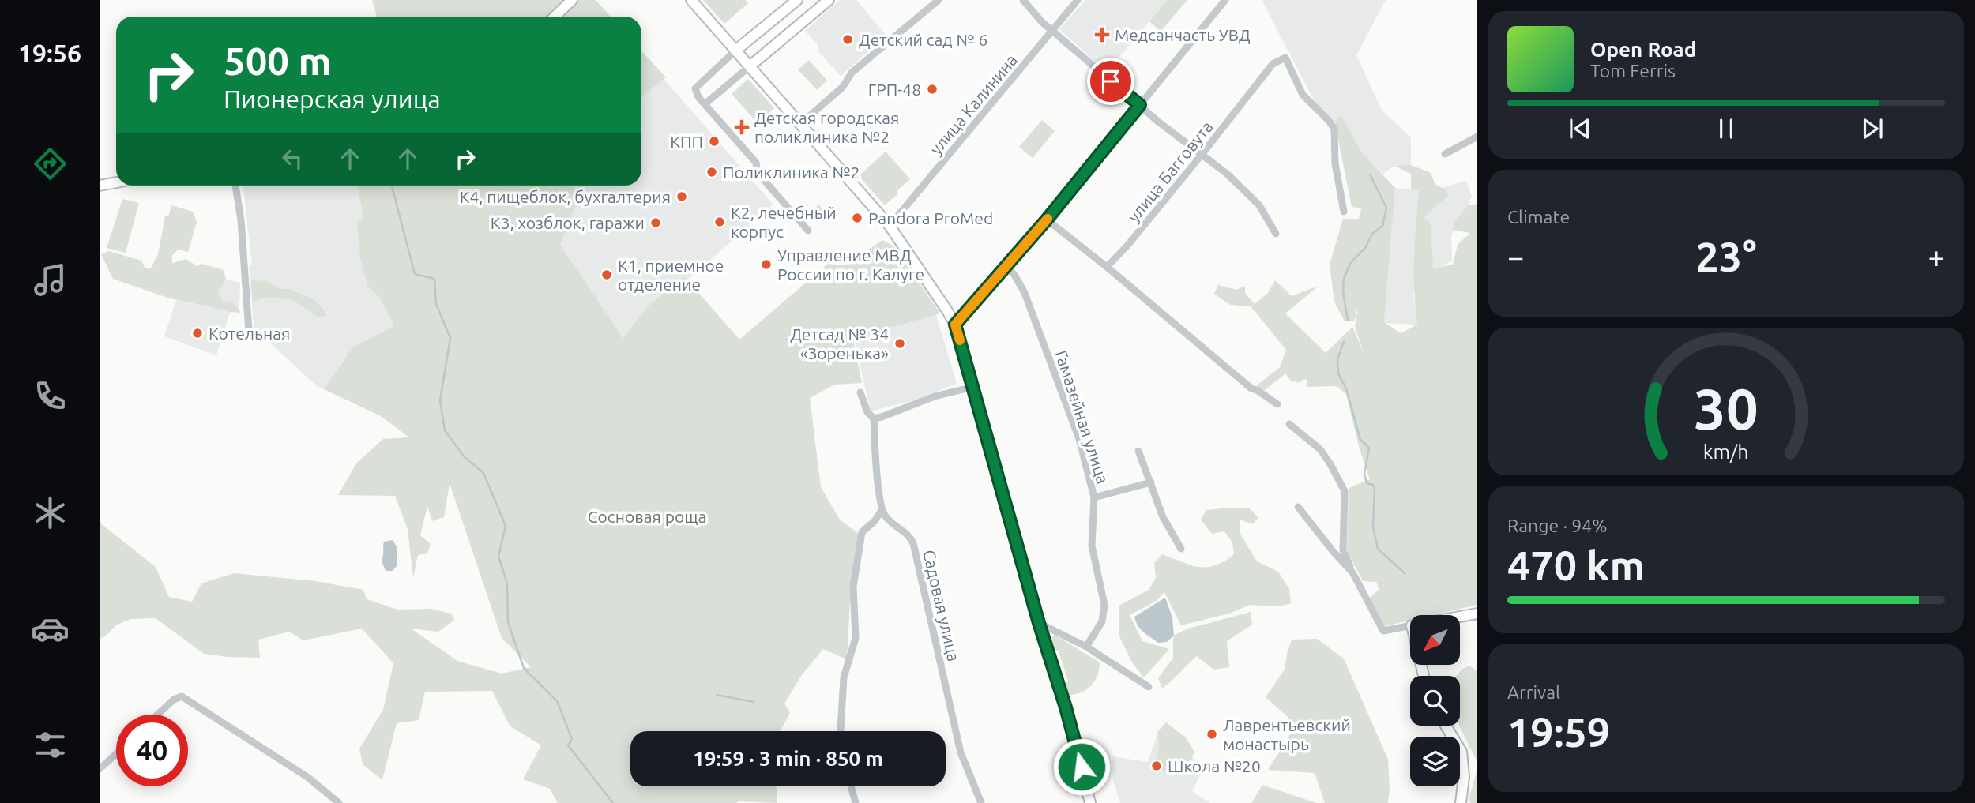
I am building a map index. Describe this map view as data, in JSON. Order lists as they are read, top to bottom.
{
  "streets": {
    "street": [
      "улица Калинина",
      "улица Багговута",
      "Гамазейная улица",
      "Садовая улица"
    ]
  },
  "parks": ["Сосновая роща"],
  "places": {
    "health": ["Медсанчасть УВД", "Детская городская поликлиника №2"],
    "other": [
      "Детский сад № 6",
      "ГРП-48",
      "КПП",
      "Поликлиника №2",
      "К4, пищеблок, бухгалтерия",
      "Pandora ProMed",
      "К2, лечебный корпус",
      "К3, хозблок, гаражи",
      "Управление МВД России по г. Калуге",
      "К1, приемное отделение",
      "Котельная",
      "Детсад № 34 «Зоренька»",
      "Лаврентьевский монастырь",
      "Школа №20"
    ]
  },
  "north": "bottom left",
  "page": {
    "tabs": "19:56",
    "turn": ["500 m", "Пионерская улица"],
    "song": ["Open Road", "Tom Ferris"],
    "tile": [
      "Climate",
      ["Range · 94%", "470 km"],
      ["Arrival", "19:59"]
    ],
    "heat": ["−", "23°", "+"],
    "limit": "40",
    "trip": "19:59 · 3 min · 850 m",
    "gauge": ["30", "km/h"]
  }
}
